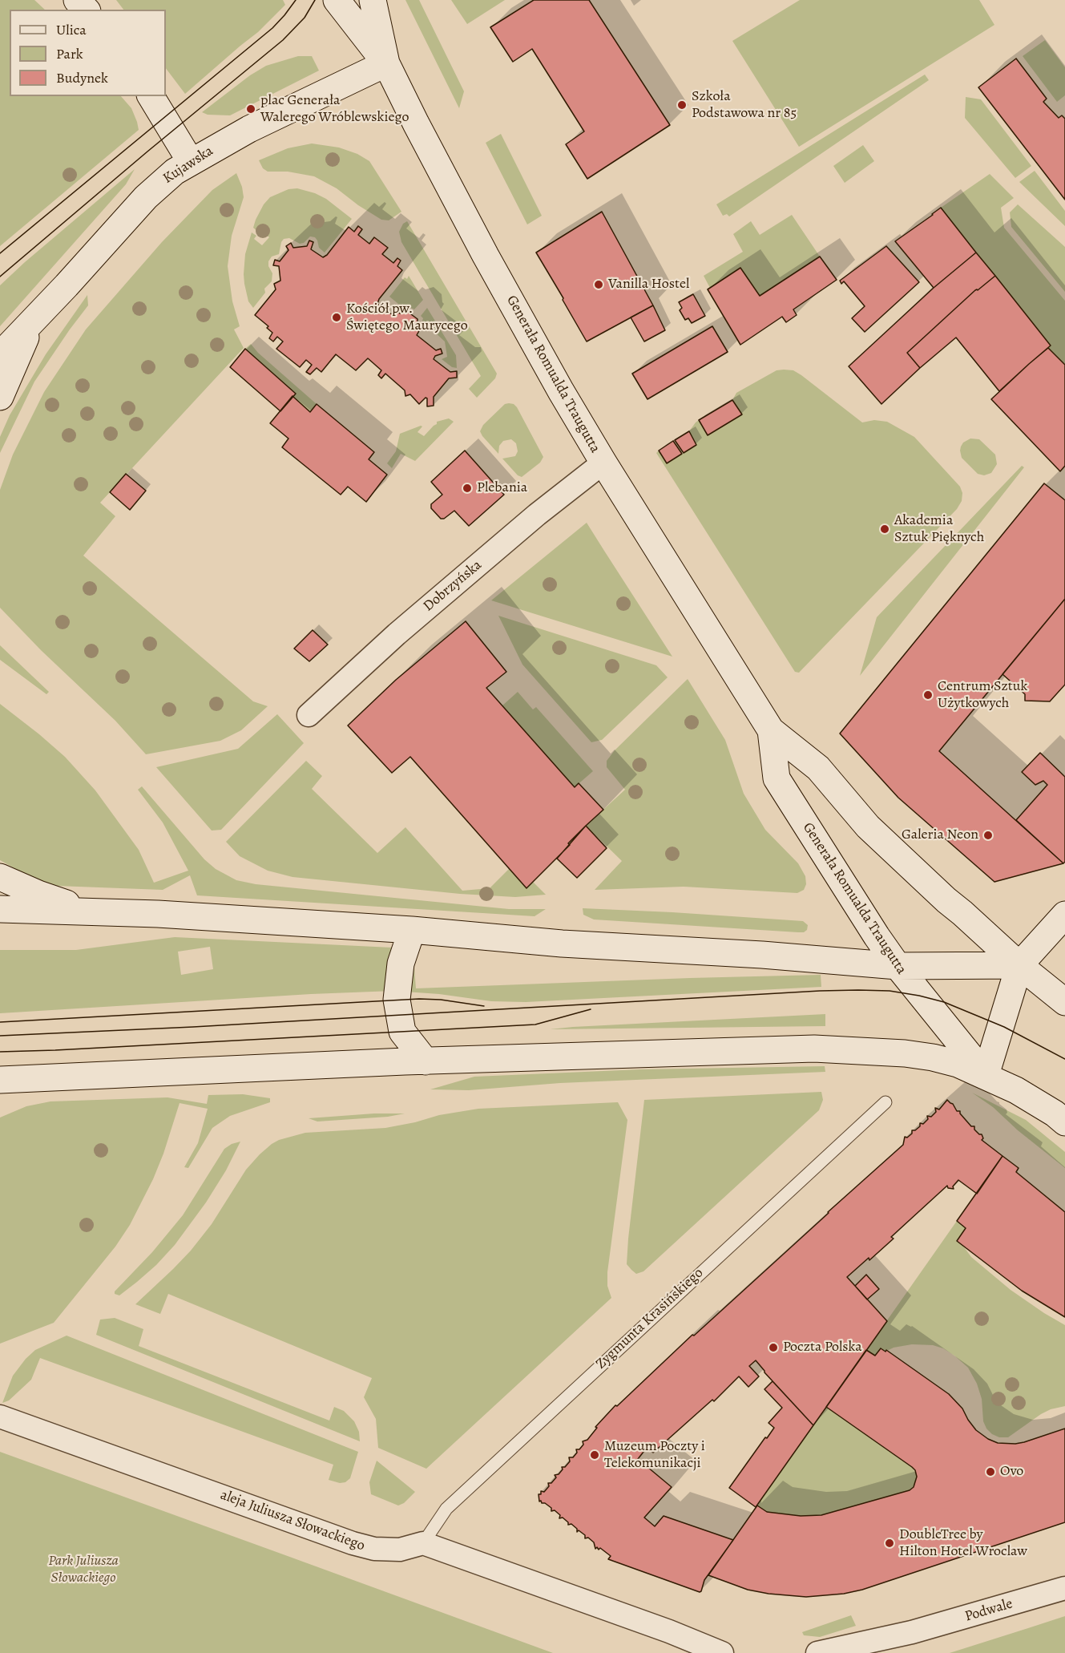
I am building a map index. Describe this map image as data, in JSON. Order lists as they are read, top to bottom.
{
  "streets": {
    "main road": ["Kujawska", "Generała Romualda Traugutta"],
    "street": ["Dobrzyńska", "aleja Juliusza Słowackiego", "Podwale"],
    "lane": ["Zygmunta Krasińskiego"]
  },
  "crossings": [
    ["Kujawska", "Generała Romualda Traugutta"],
    ["Generała Romualda Traugutta", "Dobrzyńska"],
    ["Zygmunta Krasińskiego", "aleja Juliusza Słowackiego"]
  ],
  "parks": ["Park Juliusza Słowackiego"],
  "places": [
    "Szkoła Podstawowa nr 85",
    "plac Generała Walerego Wróblewskiego",
    "Vanilla Hostel",
    "Kościół pw. Świętego Maurycego",
    "Plebania",
    "Akademia Sztuk Pięknych",
    "Centrum Sztuk Użytkowych",
    "Galeria Neon",
    "Poczta Polska",
    "Muzeum Poczty i Telekomunikacji",
    "Ovo",
    "DoubleTree by Hilton Hotel Wroclaw"
  ],
  "legend": ["Ulica", "Park", "Budynek"]
}
